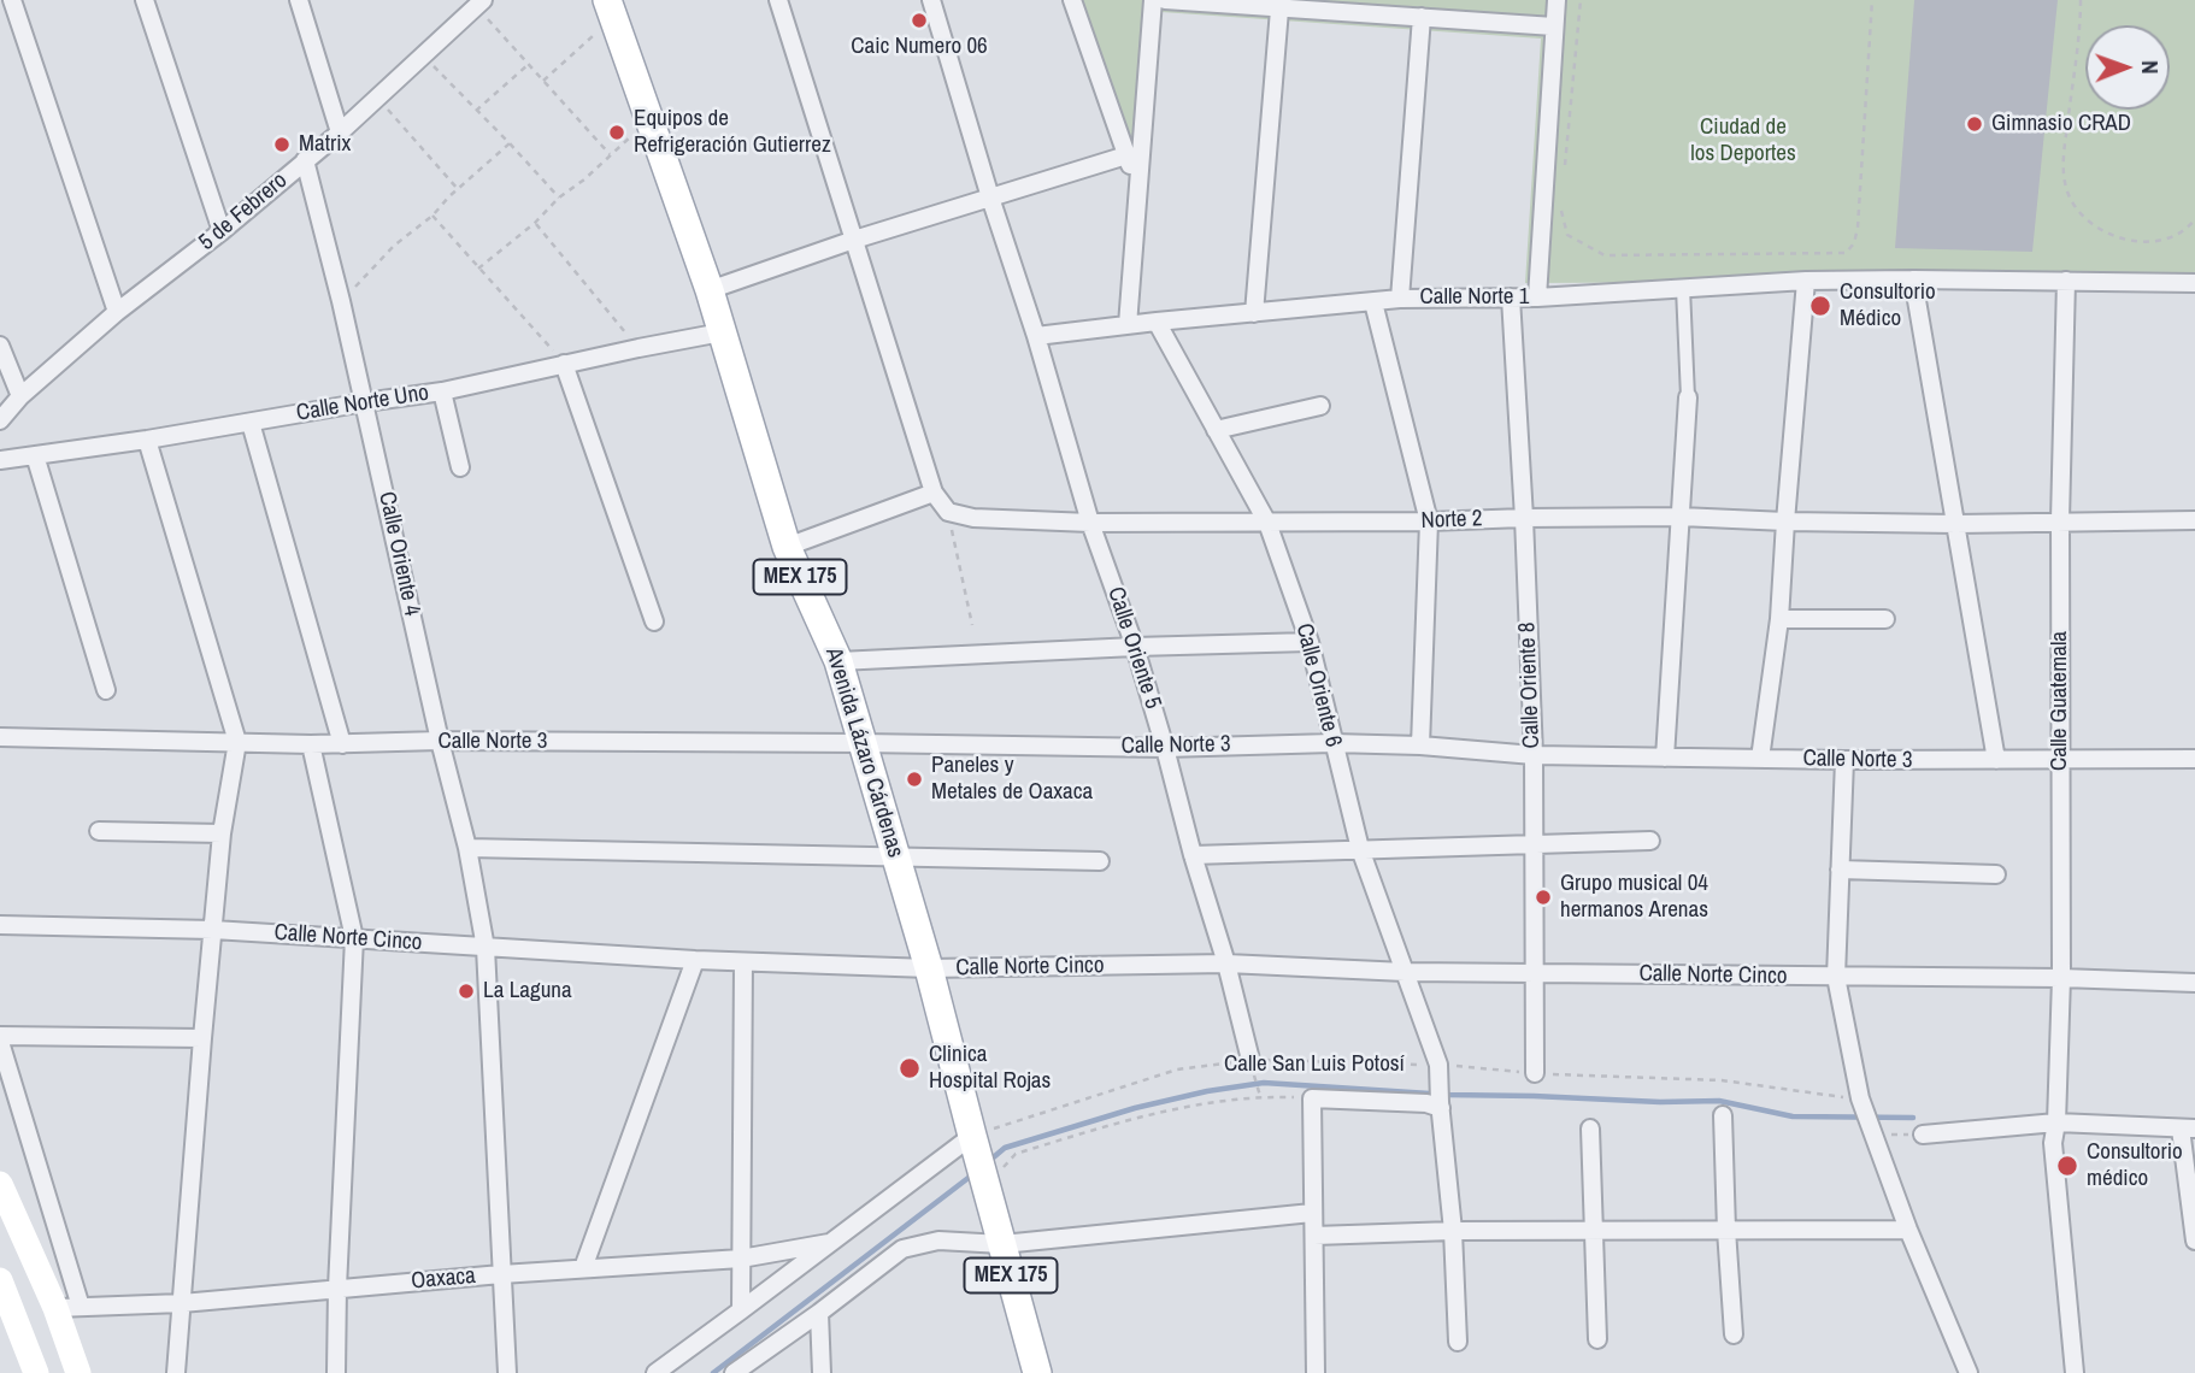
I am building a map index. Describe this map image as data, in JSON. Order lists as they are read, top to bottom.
{
  "streets": {
    "main road": ["MEX 175", "Avenida Lázaro Cárdenas"],
    "street": [
      "5 de Febrero",
      "Calle Norte 1",
      "Calle Norte Uno",
      "Norte 2",
      "Calle Oriente 4",
      "Calle Oriente 5",
      "Calle Oriente 6",
      "Calle Oriente 8",
      "Calle Guatemala",
      "Calle Norte 3",
      "Calle Norte Cinco",
      "Calle San Luis Potosí",
      "Oaxaca"
    ]
  },
  "crossings": [
    ["5 de Febrero", "Calle Oriente 4"],
    ["Calle Norte 1", "Calle Oriente 5"],
    ["Calle Norte 1", "Calle Oriente 6"],
    ["Calle Norte 1", "Calle Oriente 8"],
    ["Calle Norte 1", "Calle Guatemala"],
    ["Calle Norte Uno", "Calle Oriente 4"],
    ["Calle Norte Uno", "Avenida Lázaro Cárdenas"],
    ["Norte 2", "Calle Oriente 5"],
    ["Norte 2", "Calle Oriente 6"],
    ["Norte 2", "Calle Oriente 8"],
    ["Norte 2", "Calle Guatemala"],
    ["Calle Oriente 4", "Calle Norte 3"],
    ["Calle Oriente 4", "Calle Norte Cinco"],
    ["Calle Oriente 4", "Oaxaca"],
    ["Calle Oriente 5", "Calle Norte 3"],
    ["Calle Oriente 5", "Calle Norte Cinco"],
    ["Calle Oriente 5", "Calle San Luis Potosí"],
    ["Calle Oriente 6", "Calle Norte 3"],
    ["Calle Oriente 6", "Calle Norte Cinco"],
    ["Calle Oriente 6", "Calle San Luis Potosí"],
    ["Calle Oriente 8", "Calle Norte 3"],
    ["Calle Oriente 8", "Calle Norte Cinco"],
    ["Calle Oriente 8", "Calle San Luis Potosí"],
    ["Calle Guatemala", "Calle Norte 3"],
    ["Calle Guatemala", "Calle Norte Cinco"],
    ["Calle Norte 3", "Avenida Lázaro Cárdenas"],
    ["Avenida Lázaro Cárdenas", "Calle Norte Cinco"],
    ["Avenida Lázaro Cárdenas", "Calle San Luis Potosí"]
  ],
  "parks": ["Ciudad de los Deportes"],
  "places": [
    "Caic Numero 06",
    "Gimnasio CRAD",
    "Equipos de Refrigeración Gutierrez",
    "Matrix",
    "Consultorio Médico",
    "Paneles y Metales de Oaxaca",
    "Grupo musical 04 hermanos Arenas",
    "La Laguna",
    "Clinica Hospital Rojas",
    "Consultorio médico"
  ],
  "north": "right"
}
